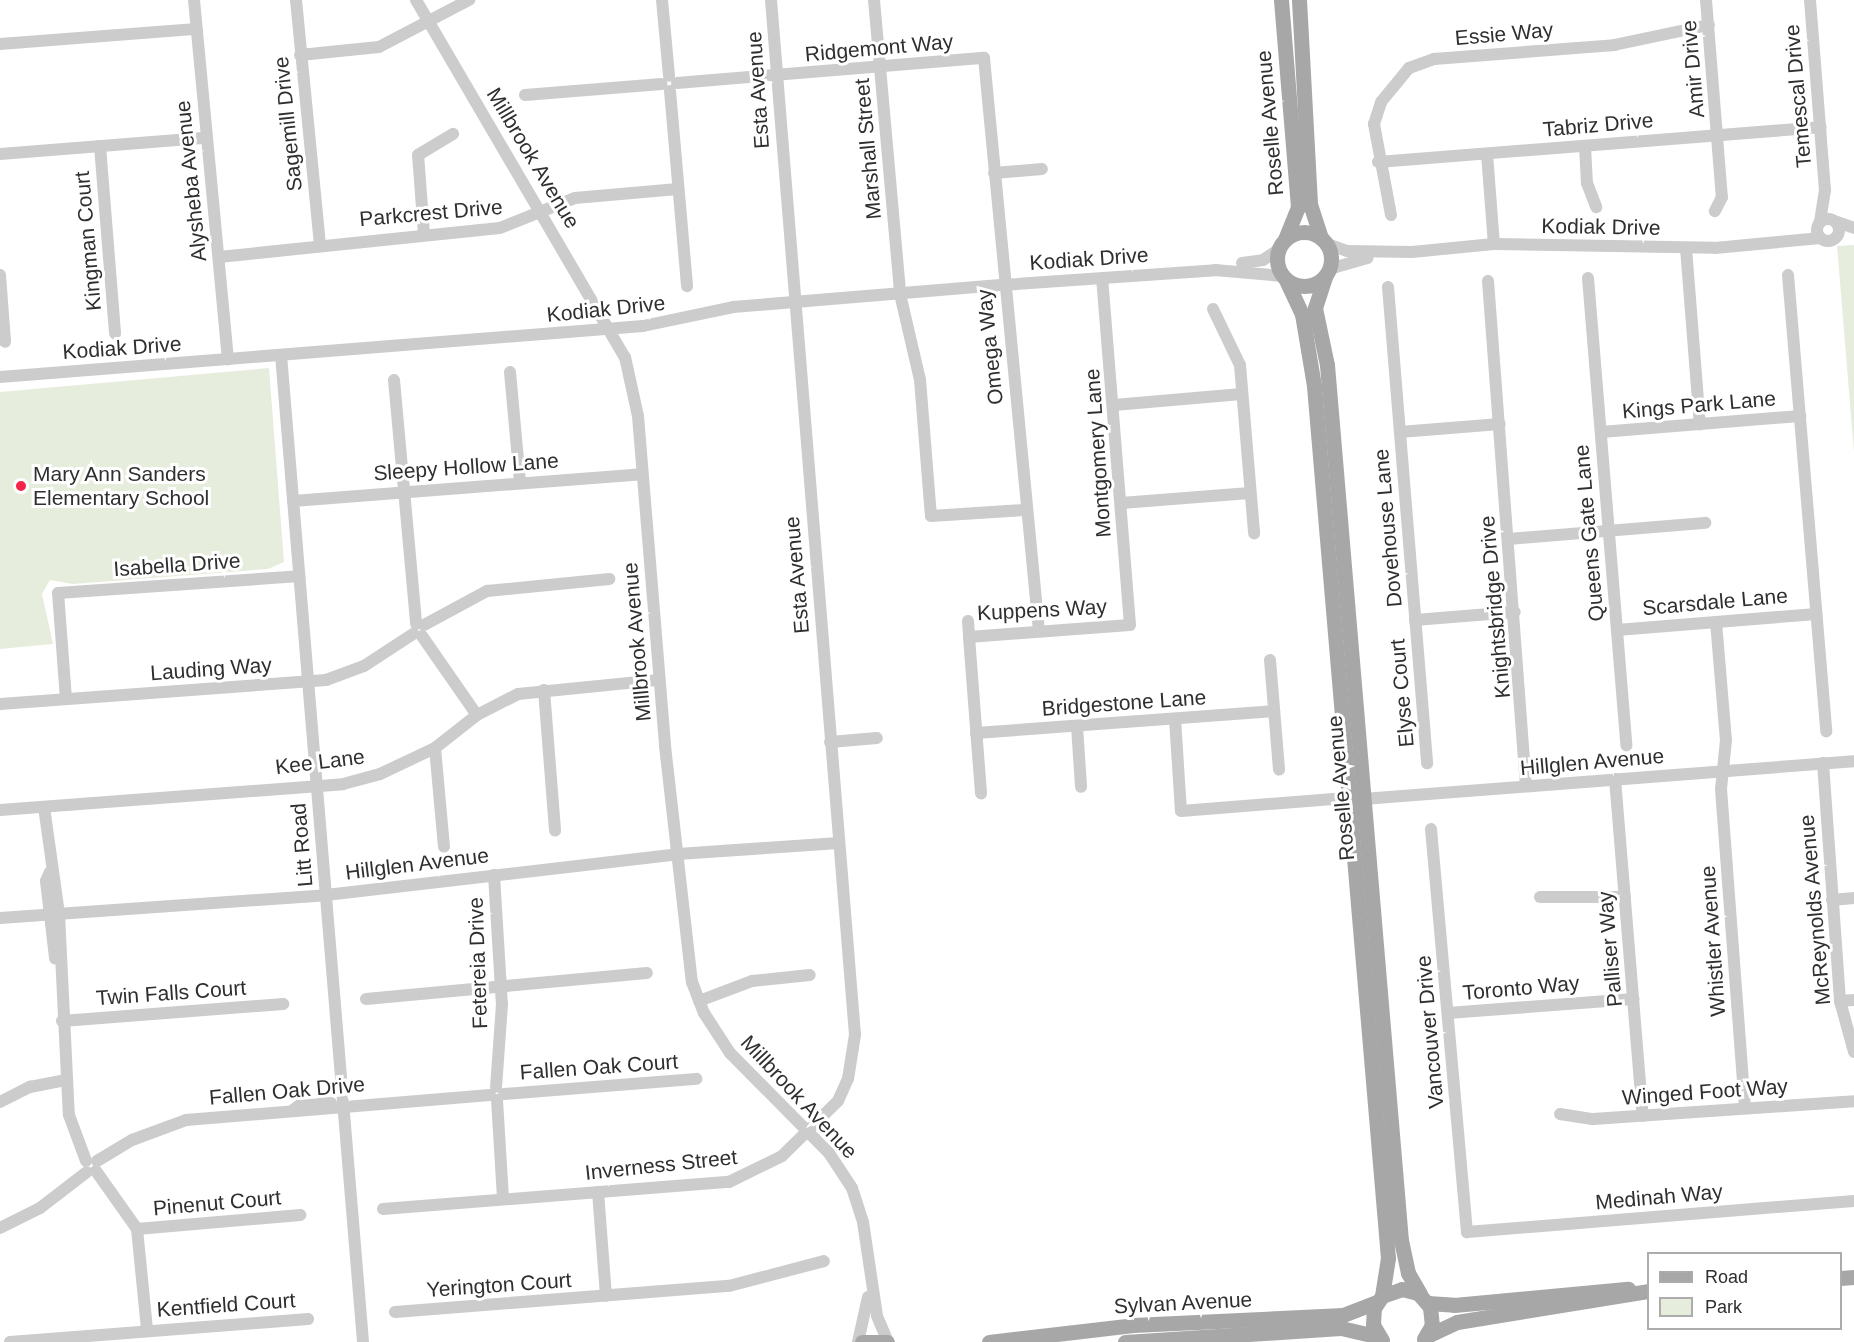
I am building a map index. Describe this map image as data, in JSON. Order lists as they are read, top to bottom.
{
  "streets": {
    "main road": ["Roselle Avenue", "Sylvan Avenue"],
    "street": [
      "Essie Way",
      "Ridgemont Way",
      "Amir Drive",
      "Esta Avenue",
      "Temescal Drive",
      "Sagemill Drive",
      "Tabriz Drive",
      "Marshall Street",
      "Millbrook Avenue",
      "Alysheba Avenue",
      "Parkcrest Drive",
      "Kodiak Drive",
      "Kingman Court",
      "Omega Way",
      "Kings Park Lane",
      "Montgomery Lane",
      "Sleepy Hollow Lane",
      "Dovehouse Lane",
      "Queens Gate Lane",
      "Isabella Drive",
      "Scarsdale Lane",
      "Knightsbridge Drive",
      "Kuppens Way",
      "Lauding Way",
      "Elyse Court",
      "Bridgestone Lane",
      "Kee Lane",
      "Hillglen Avenue",
      "Litt Road",
      "McReynolds Avenue",
      "Whistler Avenue",
      "Palliser Way",
      "Fetereia Drive",
      "Toronto Way",
      "Twin Falls Court",
      "Vancouver Drive",
      "Fallen Oak Court",
      "Fallen Oak Drive",
      "Winged Foot Way",
      "Inverness Street",
      "Medinah Way",
      "Pinenut Court",
      "Yerington Court",
      "Kentfield Court"
    ]
  },
  "crossings": [
    ["Essie Way", "Amir Drive"],
    ["Essie Way", "Tabriz Drive"],
    ["Ridgemont Way", "Esta Avenue"],
    ["Ridgemont Way", "Marshall Street"],
    ["Ridgemont Way", "Omega Way"],
    ["Amir Drive", "Tabriz Drive"],
    ["Esta Avenue", "Millbrook Avenue"],
    ["Esta Avenue", "Kodiak Drive"],
    ["Esta Avenue", "Hillglen Avenue"],
    ["Esta Avenue", "Inverness Street"],
    ["Temescal Drive", "Tabriz Drive"],
    ["Temescal Drive", "Kodiak Drive"],
    ["Roselle Avenue", "Kodiak Drive"],
    ["Roselle Avenue", "Hillglen Avenue"],
    ["Roselle Avenue", "Sylvan Avenue"],
    ["Sagemill Drive", "Parkcrest Drive"],
    ["Marshall Street", "Kodiak Drive"],
    ["Marshall Street", "Omega Way"],
    ["Millbrook Avenue", "Parkcrest Drive"],
    ["Millbrook Avenue", "Kodiak Drive"],
    ["Millbrook Avenue", "Sleepy Hollow Lane"],
    ["Millbrook Avenue", "Kee Lane"],
    ["Millbrook Avenue", "Hillglen Avenue"],
    ["Millbrook Avenue", "Inverness Street"],
    ["Alysheba Avenue", "Parkcrest Drive"],
    ["Alysheba Avenue", "Kodiak Drive"],
    ["Kodiak Drive", "Omega Way"],
    ["Kodiak Drive", "Montgomery Lane"],
    ["Kodiak Drive", "Litt Road"],
    ["Omega Way", "Kuppens Way"],
    ["Kings Park Lane", "Queens Gate Lane"],
    ["Montgomery Lane", "Kuppens Way"],
    ["Sleepy Hollow Lane", "Litt Road"],
    ["Dovehouse Lane", "Elyse Court"],
    ["Queens Gate Lane", "Scarsdale Lane"],
    ["Isabella Drive", "Lauding Way"],
    ["Isabella Drive", "Litt Road"],
    ["Scarsdale Lane", "Whistler Avenue"],
    ["Knightsbridge Drive", "Hillglen Avenue"],
    ["Lauding Way", "Litt Road"],
    ["Bridgestone Lane", "Hillglen Avenue"],
    ["Kee Lane", "Litt Road"],
    ["Hillglen Avenue", "Litt Road"],
    ["Hillglen Avenue", "McReynolds Avenue"],
    ["Hillglen Avenue", "Whistler Avenue"],
    ["Hillglen Avenue", "Palliser Way"],
    ["Hillglen Avenue", "Fetereia Drive"],
    ["Litt Road", "Fallen Oak Drive"],
    ["Whistler Avenue", "Winged Foot Way"],
    ["Palliser Way", "Toronto Way"],
    ["Palliser Way", "Winged Foot Way"],
    ["Fetereia Drive", "Fallen Oak Court"],
    ["Fetereia Drive", "Fallen Oak Drive"],
    ["Fetereia Drive", "Inverness Street"],
    ["Toronto Way", "Vancouver Drive"],
    ["Vancouver Drive", "Medinah Way"],
    ["Fallen Oak Court", "Fallen Oak Drive"]
  ],
  "places": ["Mary Ann Sanders Elementary School"],
  "legend": ["Road", "Park"]
}
